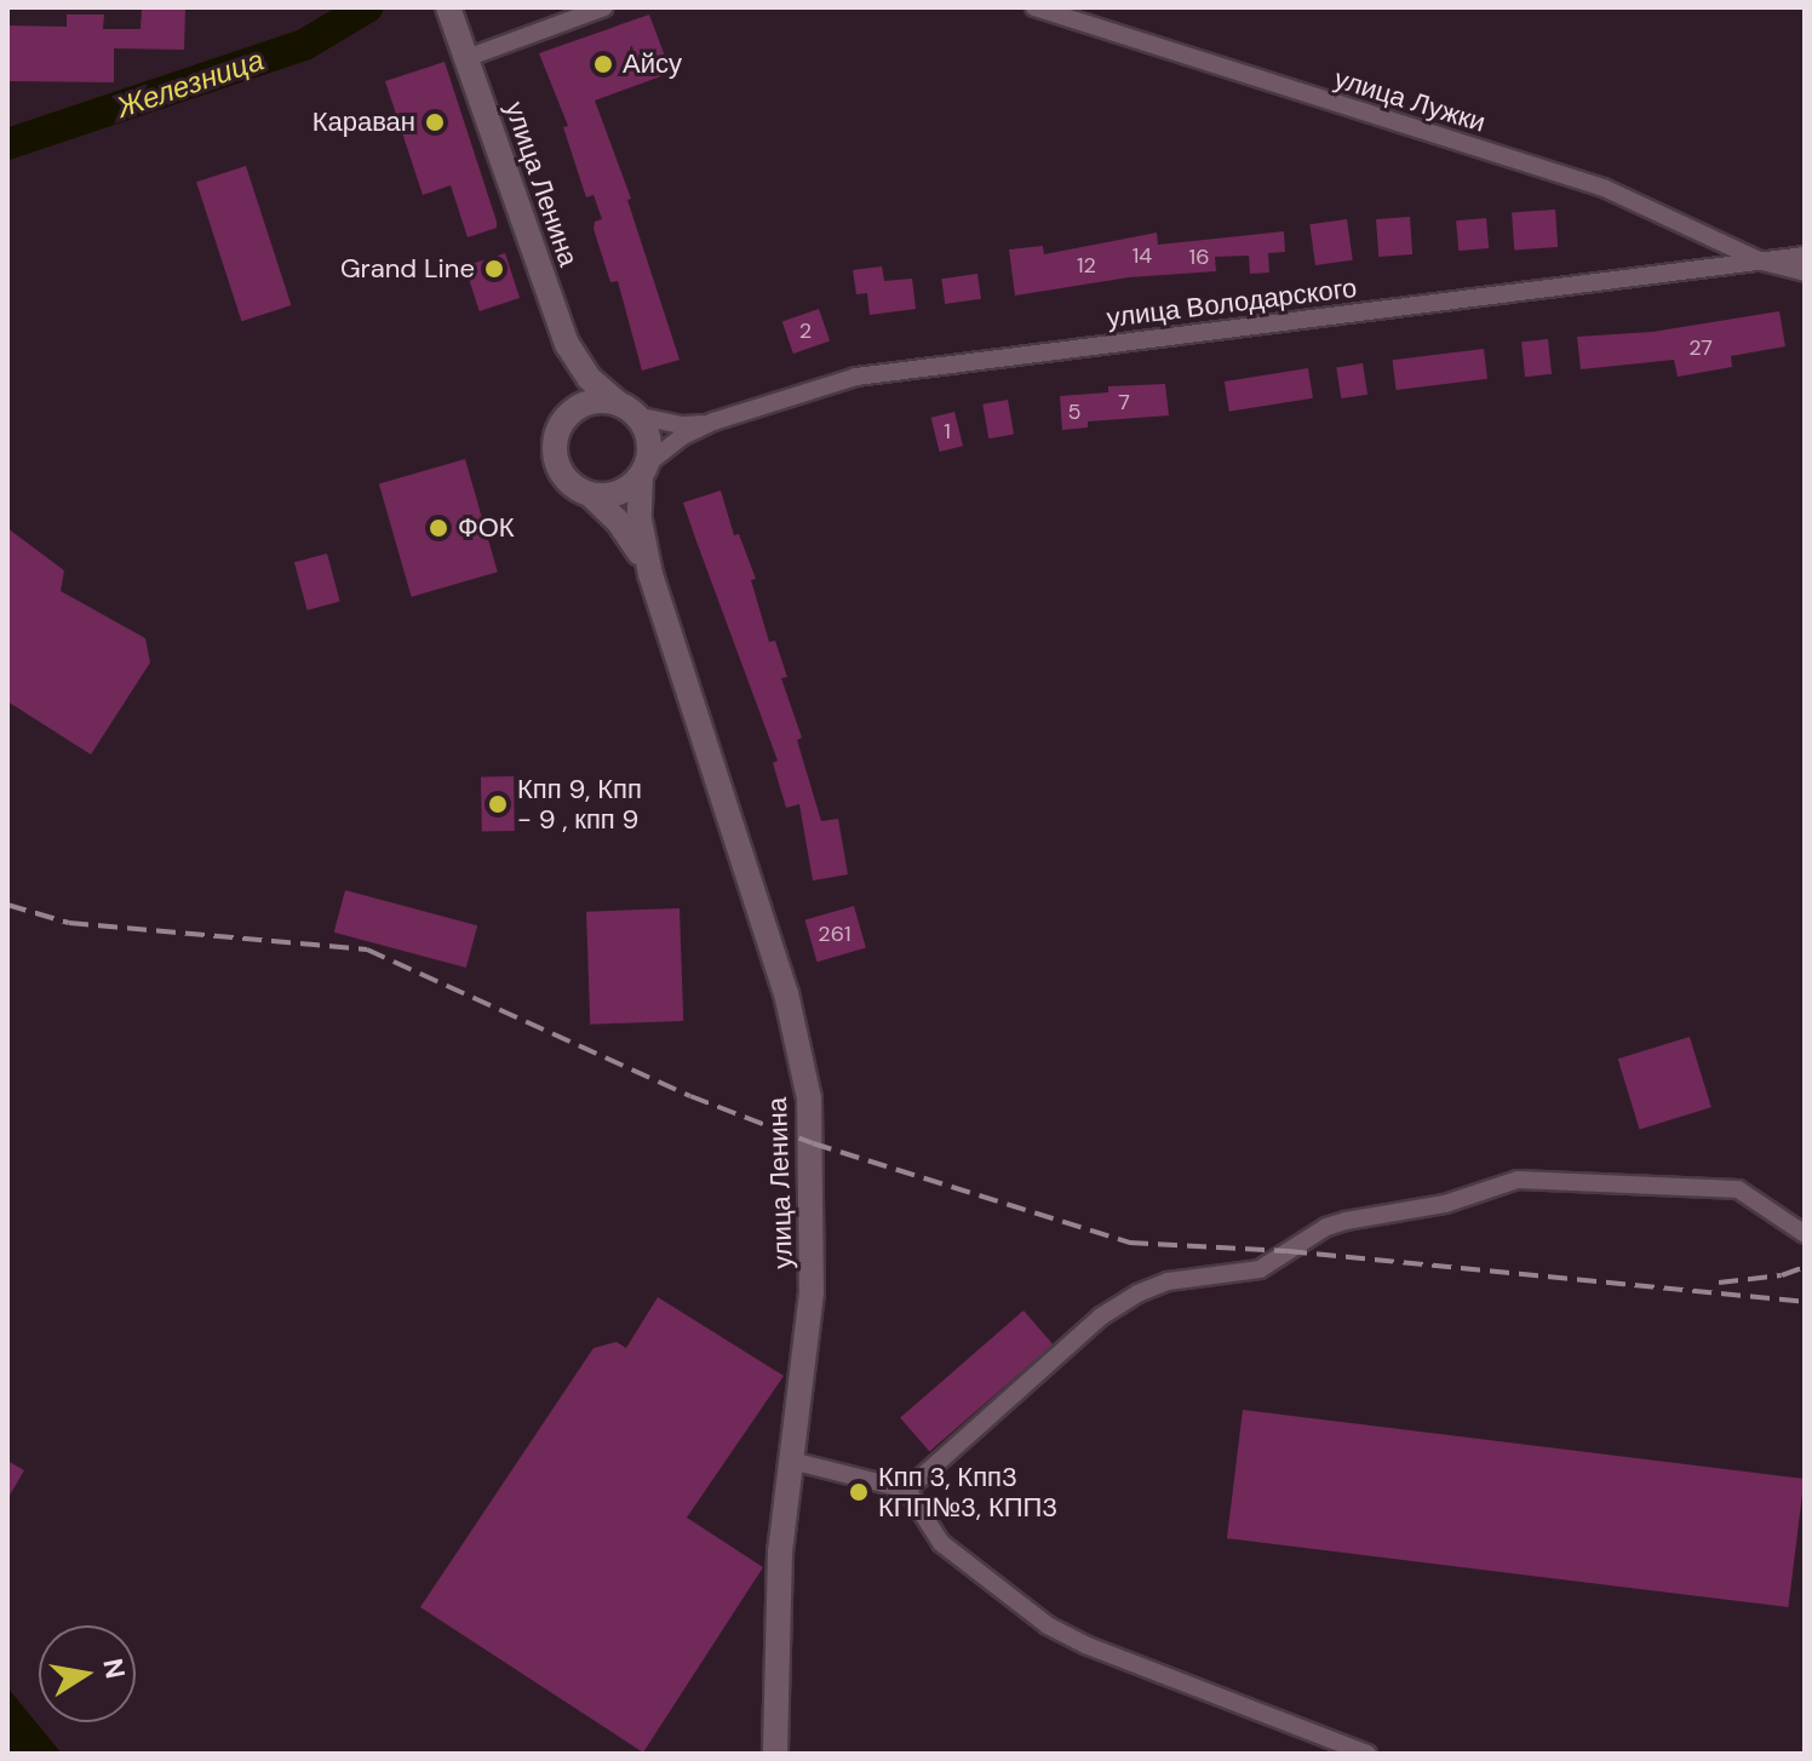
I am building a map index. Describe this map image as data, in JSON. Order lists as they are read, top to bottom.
{
  "streets": {
    "street": ["улица Лужки", "улица Ленина", "улица Володарского"]
  },
  "crossings": [
    ["улица Лужки", "улица Володарского"]
  ],
  "water": ["Железница"],
  "places": [
    "Айсу",
    "Караван",
    "Grand Line",
    "ФОК",
    "Кпп 9, Кпп - 9 , кпп 9",
    "Кпп 3, Кпп3 КПП№3, КПП3"
  ],
  "house_numbers": [
    "14",
    "16",
    "12",
    "2",
    "27",
    "7",
    "5",
    "1",
    "261"
  ],
  "north": "right"
}
